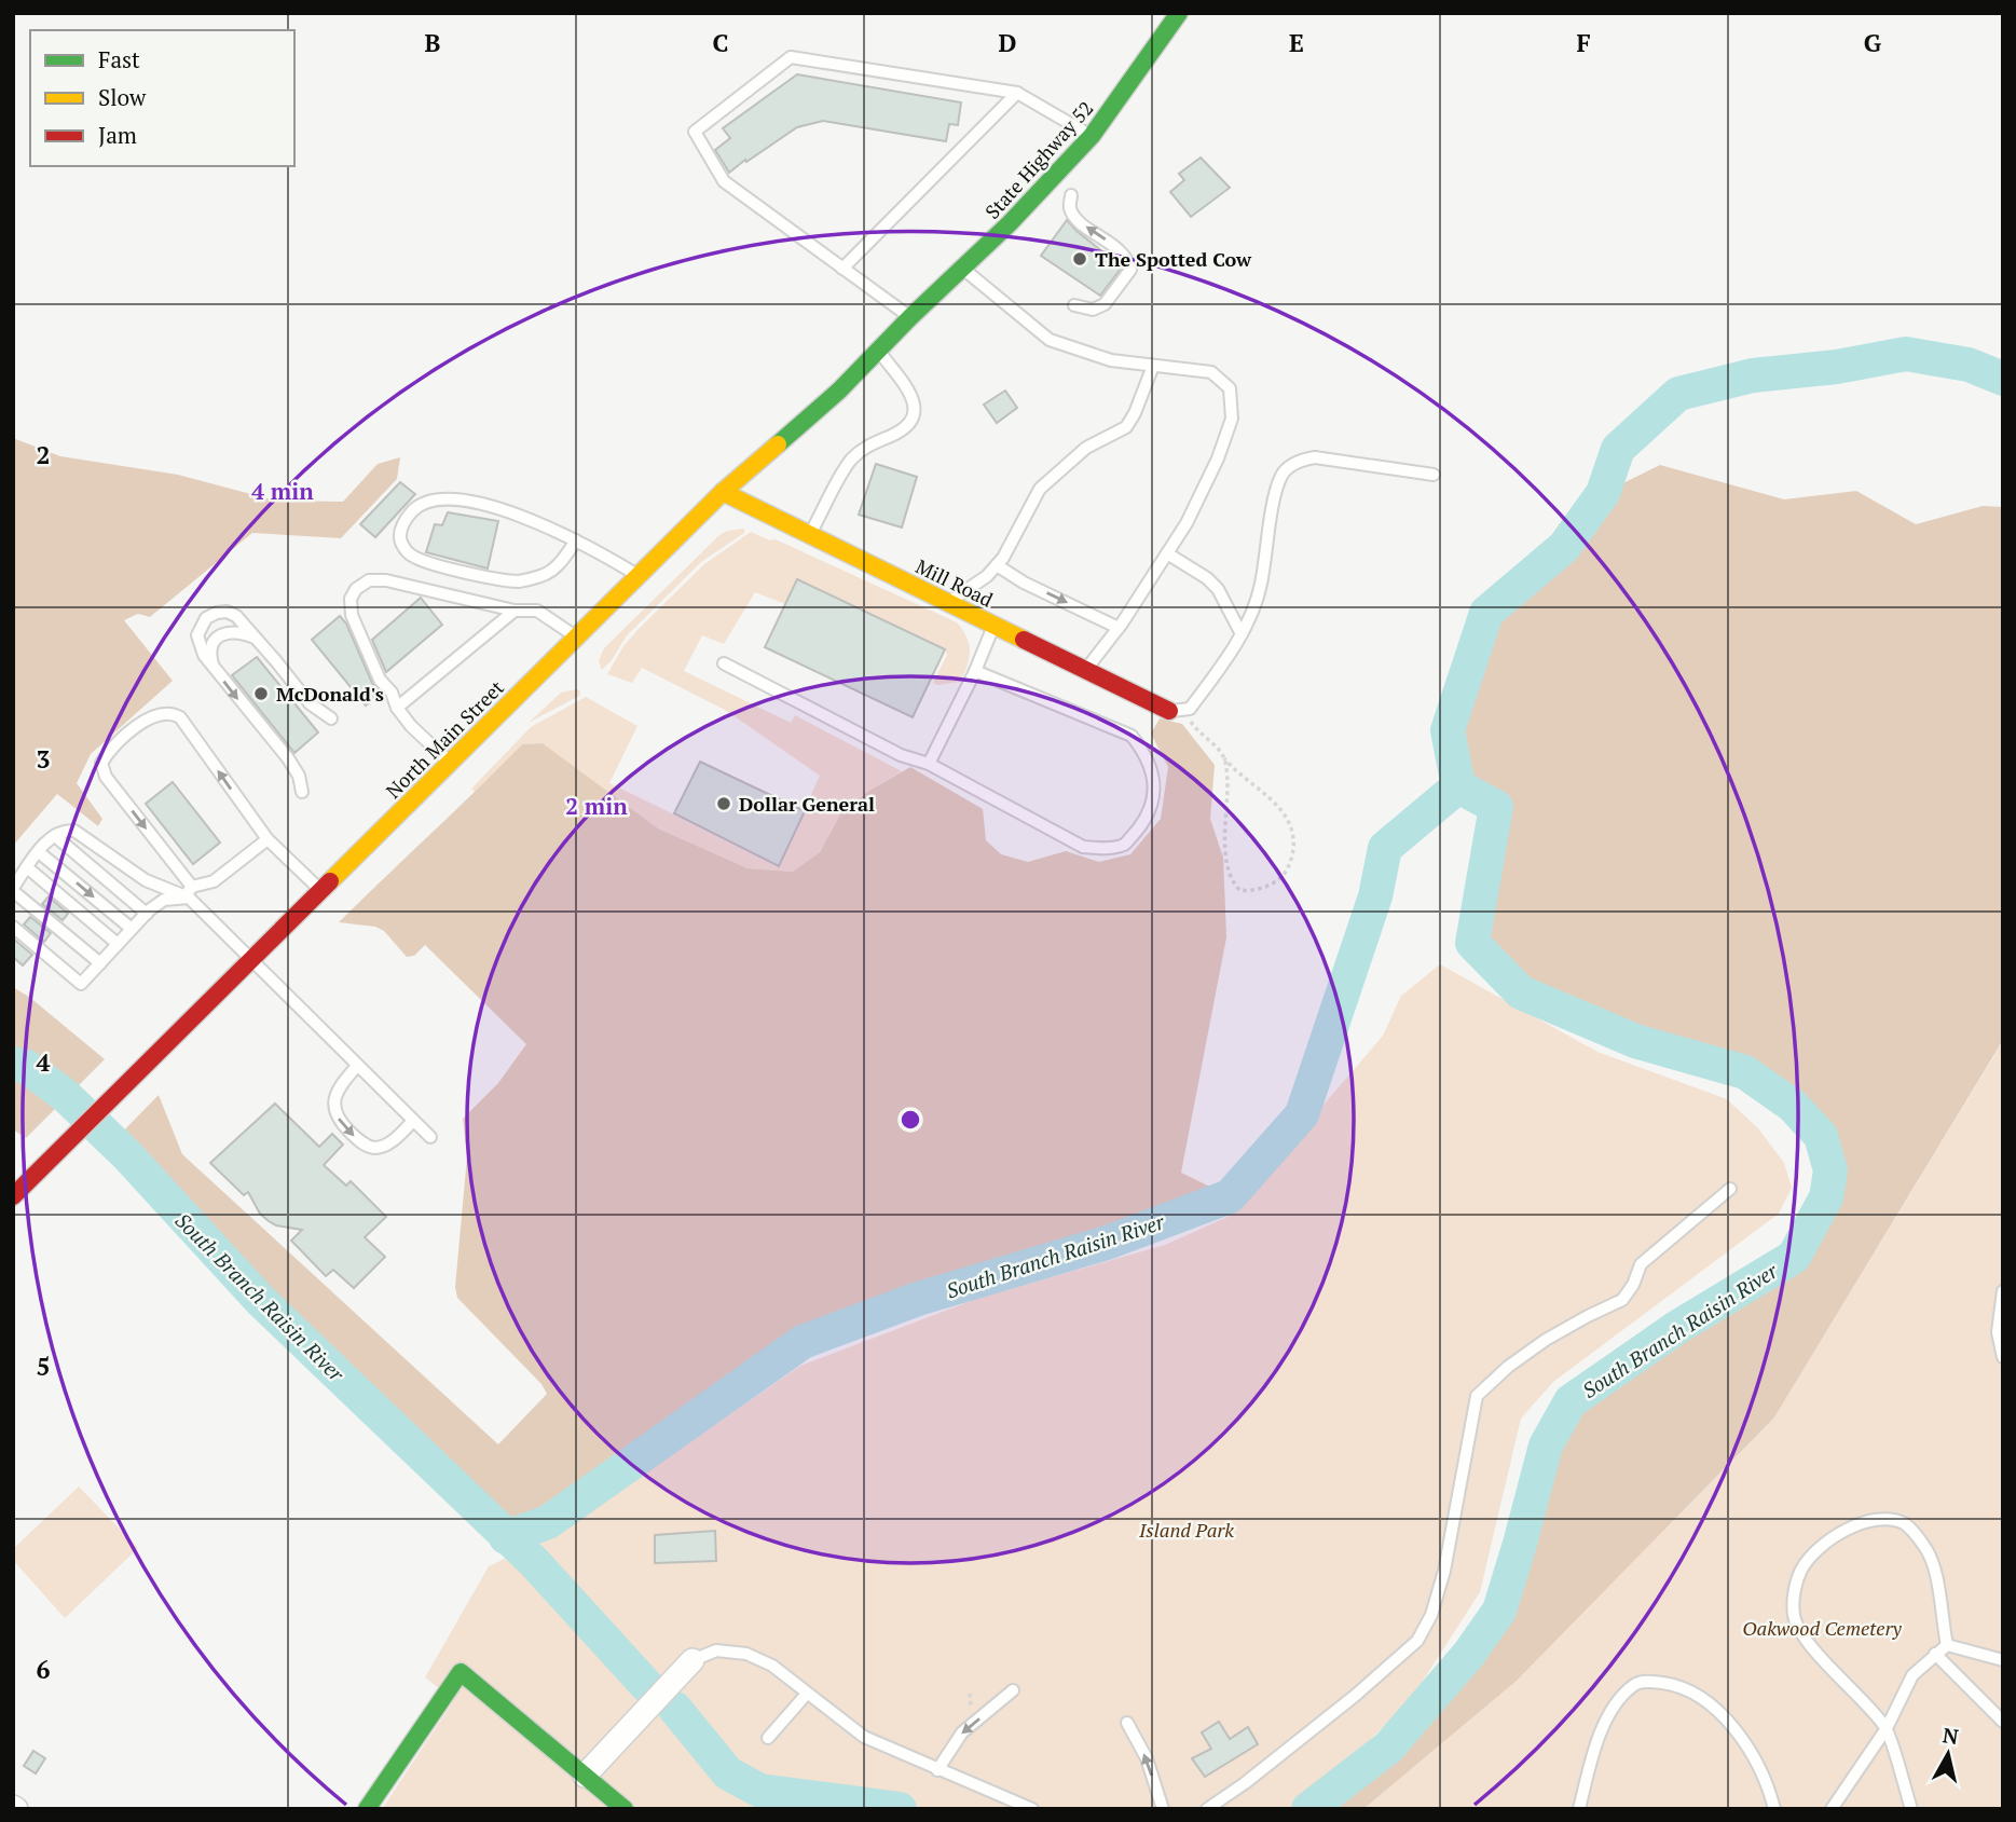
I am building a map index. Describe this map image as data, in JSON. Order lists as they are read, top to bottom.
{
  "streets": {
    "main road": ["State Highway 52", "Mill Road", "North Main Street"]
  },
  "crossings": [
    ["State Highway 52", "North Main Street"],
    ["Mill Road", "North Main Street"]
  ],
  "water": ["South Branch Raisin River"],
  "parks": ["Island Park", "Oakwood Cemetery"],
  "places": ["The Spotted Cow", "McDonald's", "Dollar General"],
  "legend": ["Fast", "Slow", "Jam"],
  "north": "top",
  "grid": {
    "columns": [
      "B",
      "C",
      "D",
      "E",
      "F",
      "G"
    ],
    "rows": [
      "2",
      "3",
      "4",
      "5",
      "6"
    ]
  },
  "rings": ["4 min", "2 min"]
}
